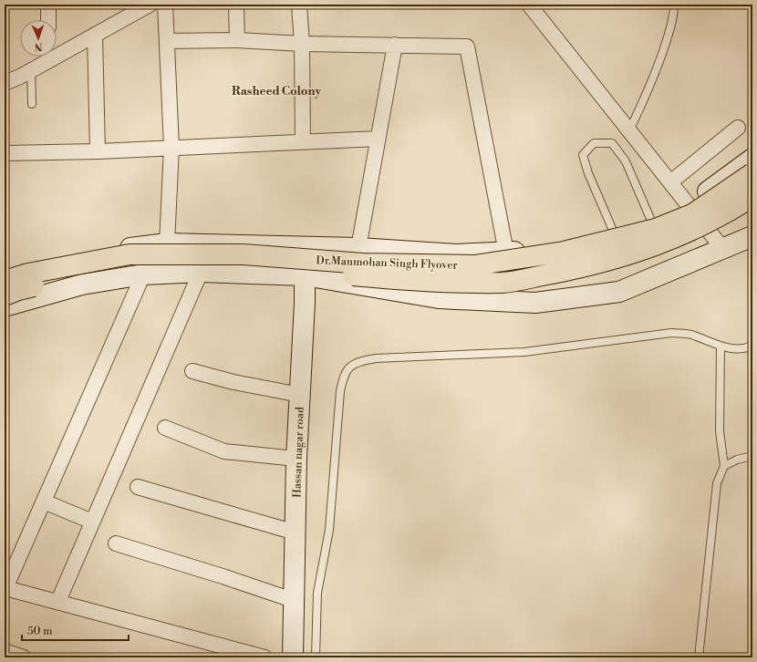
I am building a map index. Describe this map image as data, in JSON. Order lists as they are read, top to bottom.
{
  "streets": {
    "highway": ["Dr.Manmohan Singh Flyover"],
    "street": ["Hassan nagar road"]
  },
  "districts": ["Rasheed Colony"],
  "scale_bar": "50 m",
  "north": "bottom"
}
